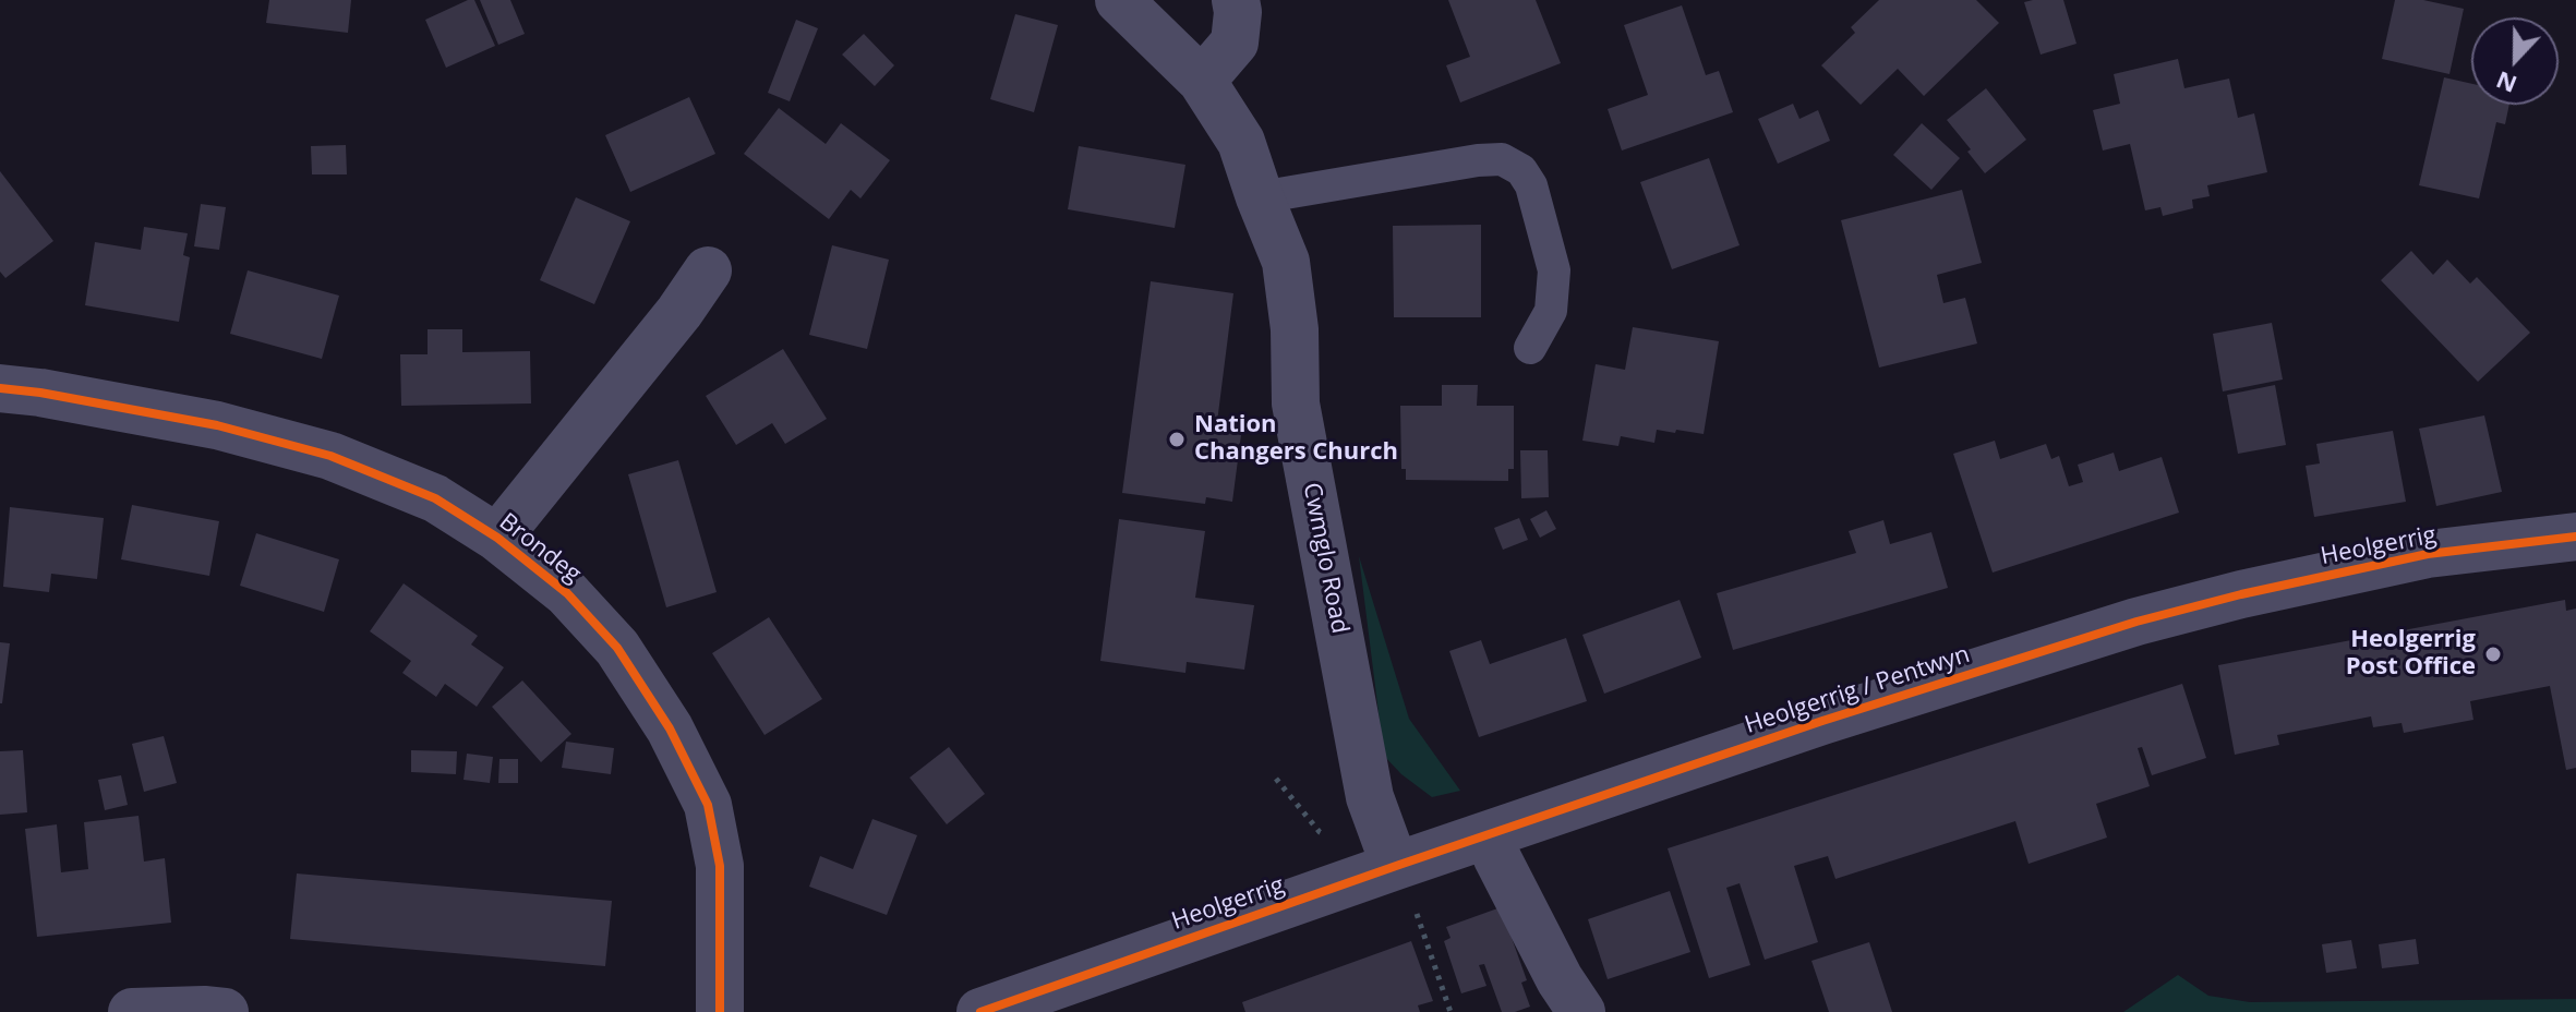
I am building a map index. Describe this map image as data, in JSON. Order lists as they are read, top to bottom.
{
  "streets": {
    "street": [
      "Heolgerrig",
      "Brondeg",
      "Cwmglo Road",
      "Heolgerrig / Pentwyn"
    ]
  },
  "crossings": [
    ["Heolgerrig", "Cwmglo Road"],
    ["Heolgerrig", "Heolgerrig / Pentwyn"]
  ],
  "places": ["Nation Changers Church", "Heolgerrig Post Office"],
  "north": "bottom"
}
